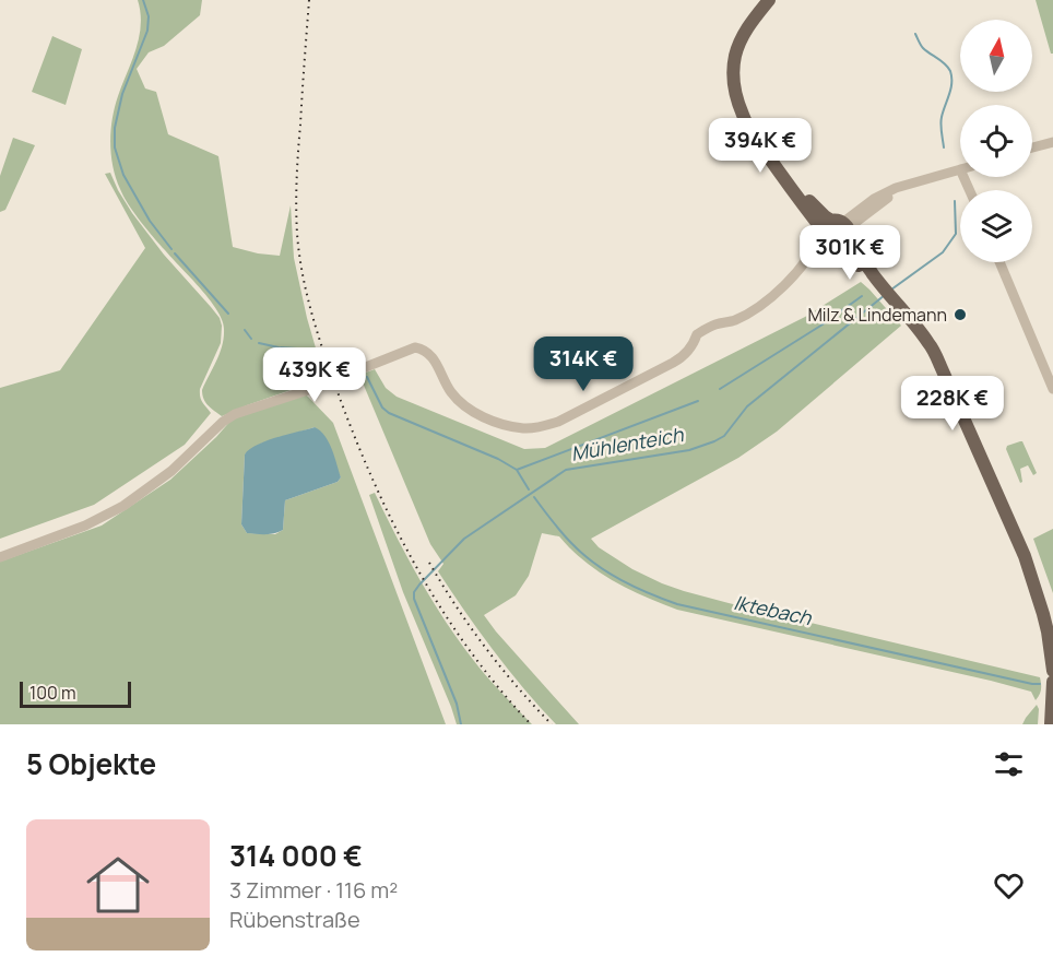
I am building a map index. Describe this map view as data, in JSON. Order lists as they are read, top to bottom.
{
  "water": ["Mühlenteich", "Iktebach"],
  "places": ["Milz & Lindemann"],
  "scale_bar": "100 m",
  "north": "top",
  "page": {
    "price": [
      "394K €",
      "301K €",
      "314K €",
      "439K €",
      "228K €"
    ],
    "scale": "100 m",
    "heading": "5 Objekte",
    "list": [
      {
        "name": "314 000 €",
        "note": "3 Zimmer · 116 m² · Rübenstraße"
      }
    ]
  }
}
